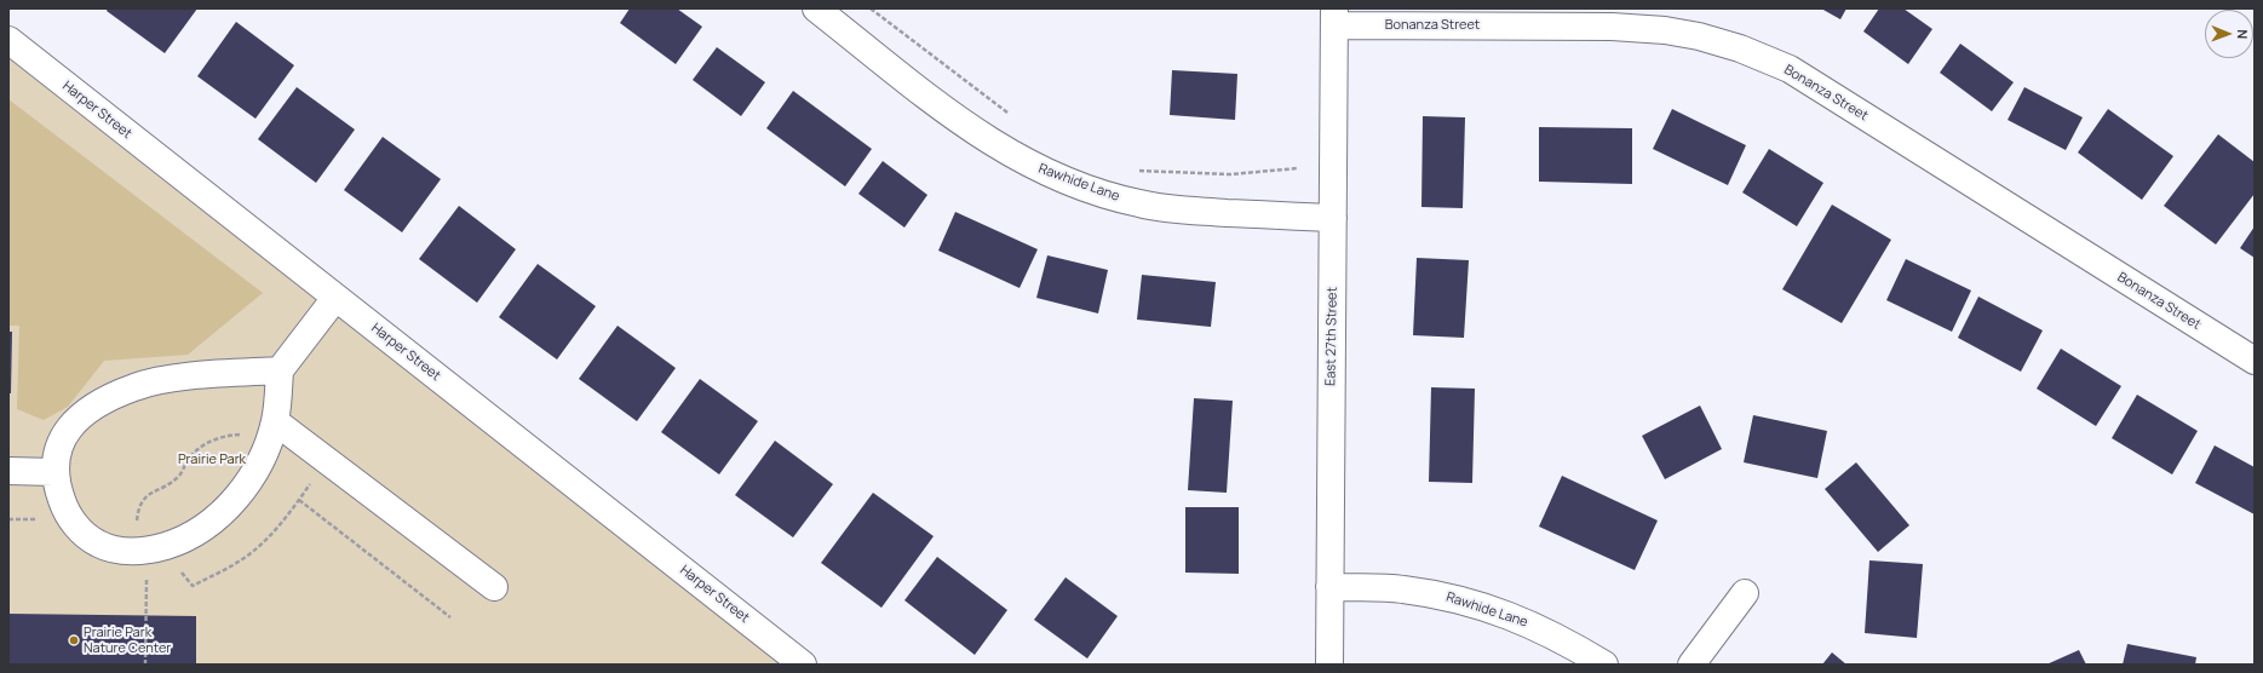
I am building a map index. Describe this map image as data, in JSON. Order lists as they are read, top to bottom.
{
  "streets": {
    "street": [
      "Bonanza Street",
      "Harper Street",
      "Rawhide Lane",
      "East 27th Street"
    ]
  },
  "crossings": [
    ["Bonanza Street", "East 27th Street"],
    ["Rawhide Lane", "East 27th Street"]
  ],
  "parks": ["Prairie Park"],
  "places": ["Prairie Park Nature Center"],
  "north": "right"
}
